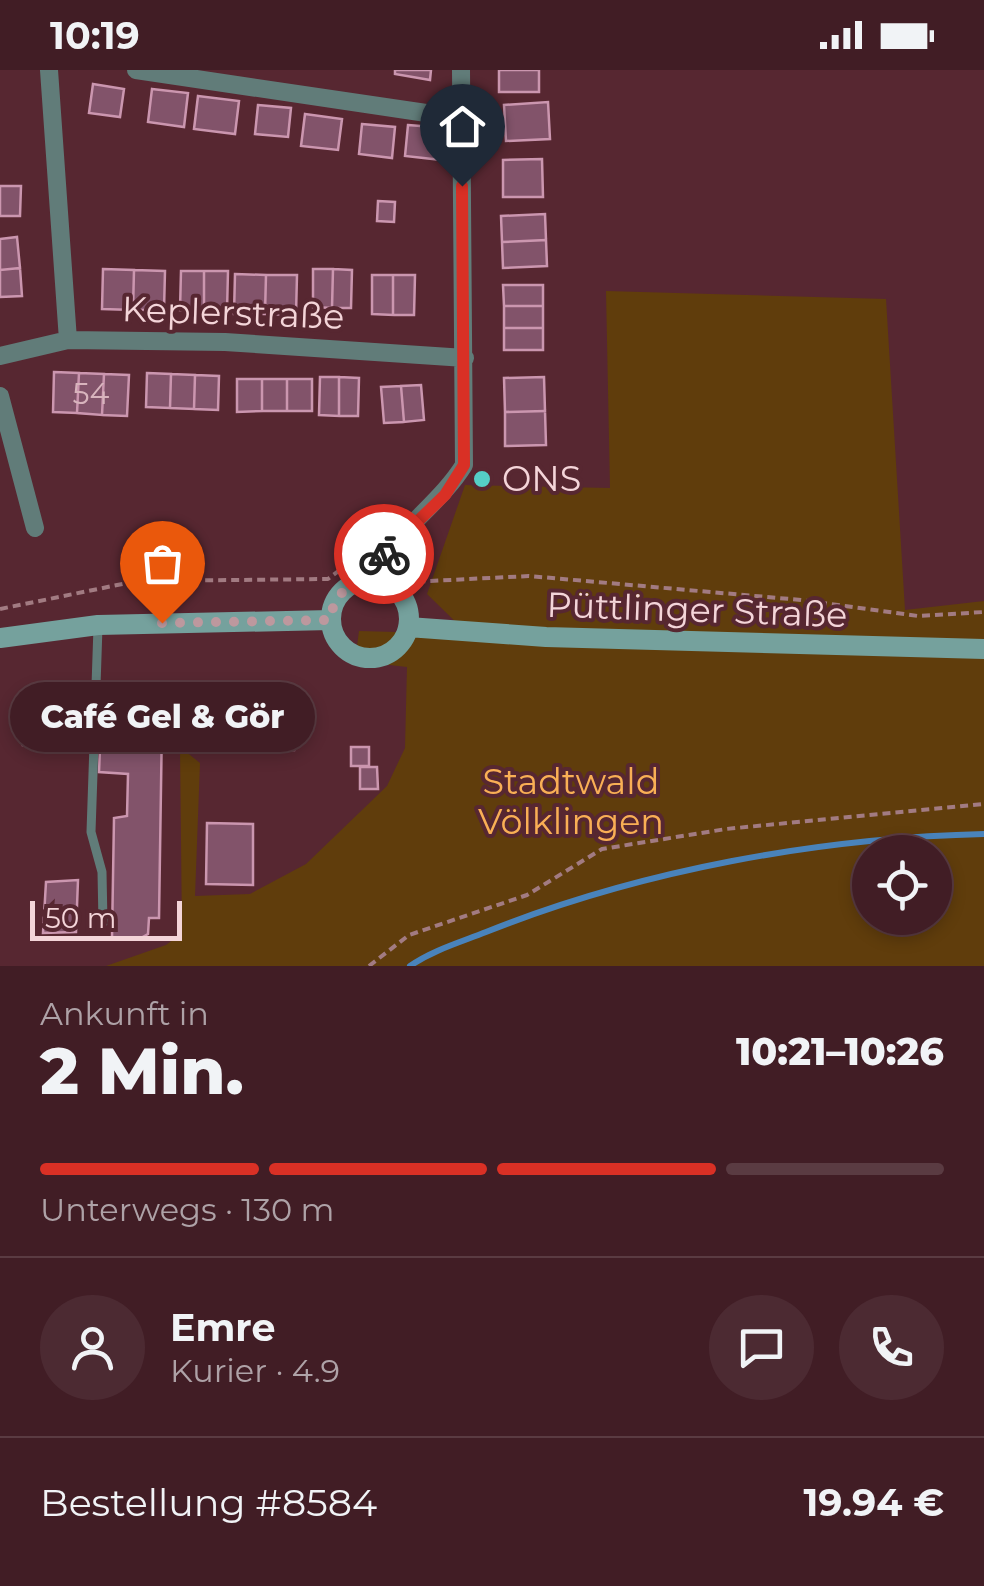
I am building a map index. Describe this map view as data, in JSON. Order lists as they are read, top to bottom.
{
  "streets": {
    "main road": ["Püttlinger Straße"],
    "street": ["Keplerstraße"]
  },
  "parks": ["Stadtwald Völklingen"],
  "places": ["ONS", "Café Gel & Gör"],
  "house_numbers": ["54"],
  "scale_bar": "50 m",
  "page": {
    "status": "10:19",
    "bubble": "Café Gel & Gör",
    "scale": "50 m",
    "heading": ["2 Min.", "Ankunft in", "10:21–10:26"],
    "panel": [
      "Emre",
      "Kurier · 4.9",
      "Bestellung #8584",
      "19.94 €"
    ],
    "bar": "Unterwegs · 130 m"
  }
}
